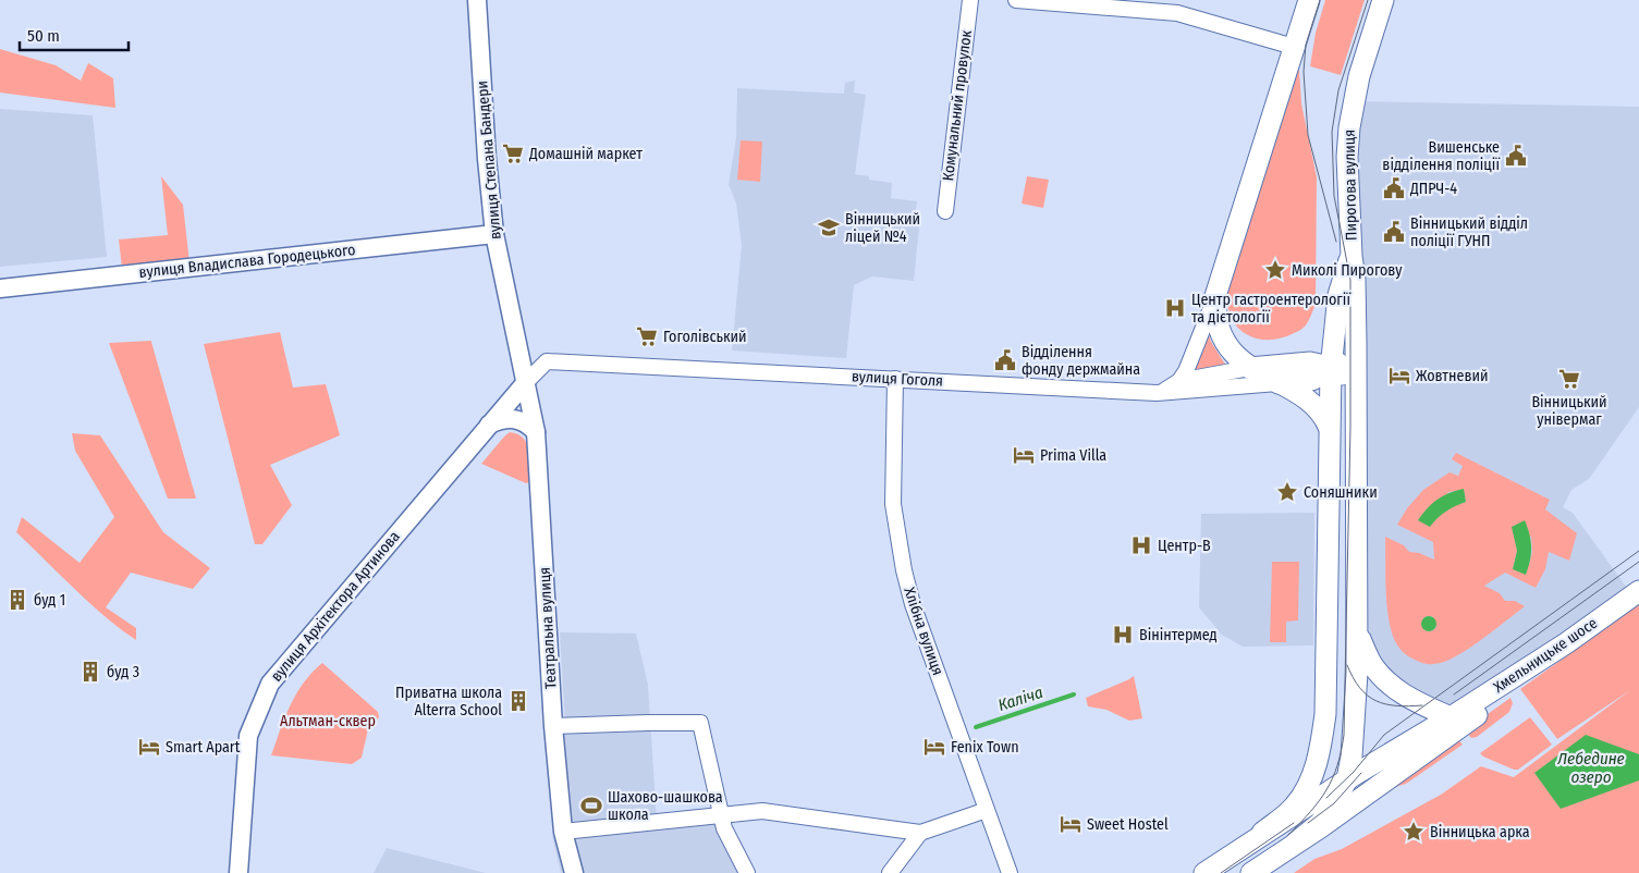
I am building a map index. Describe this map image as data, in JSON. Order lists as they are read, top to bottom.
{
  "streets": {
    "main road": ["Пирогова вулиця", "Хмельницьке шосе"],
    "street": [
      "Комунальний провулок",
      "вулиця Степана Бандери",
      "вулиця Владислава Городецького",
      "вулиця Гоголя",
      "вулиця Архітектора Артинова",
      "Театральна вулиця",
      "Хлібна вулиця"
    ]
  },
  "crossings": [
    ["вулиця Степана Бандери", "вулиця Владислава Городецького"],
    ["вулиця Степана Бандери", "вулиця Гоголя"],
    ["вулиця Степана Бандери", "вулиця Архітектора Артинова"],
    ["вулиця Степана Бандери", "Театральна вулиця"],
    ["Пирогова вулиця", "Хмельницьке шосе"],
    ["вулиця Гоголя", "вулиця Архітектора Артинова"],
    ["вулиця Гоголя", "Театральна вулиця"],
    ["вулиця Гоголя", "Хлібна вулиця"],
    ["вулиця Архітектора Артинова", "Театральна вулиця"]
  ],
  "water": ["Каліча", "Лебедине озеро"],
  "parks": ["Альтман-сквер"],
  "places": {
    "supermarket": ["Домашній маркет", "Гоголівський", "Вінницький універмаг"],
    "public building": [
      "Вишенське відділення поліції",
      "ДПРЧ-4",
      "Вінницький відділ поліції ГУНП",
      "Відділення фонду держмайна"
    ],
    "school or university": ["Вінницький ліцей №4"],
    "place": ["Миколі Пирогову", "Соняшники", "Вінницька арка"],
    "hospital": ["Центр гастроентерології та дієтології", "Центр-В", "Вінінтермед"],
    "hotel": [
      "Жовтневий",
      "Prima Villa",
      "Smart Apart",
      "Fenix Town",
      "Sweet Hostel"
    ],
    "building": ["буд 1", "буд 3", "Приватна школа Alterra School"],
    "sports": ["Шахово-шашкова школа"]
  },
  "scale_bar": "50 m"
}
